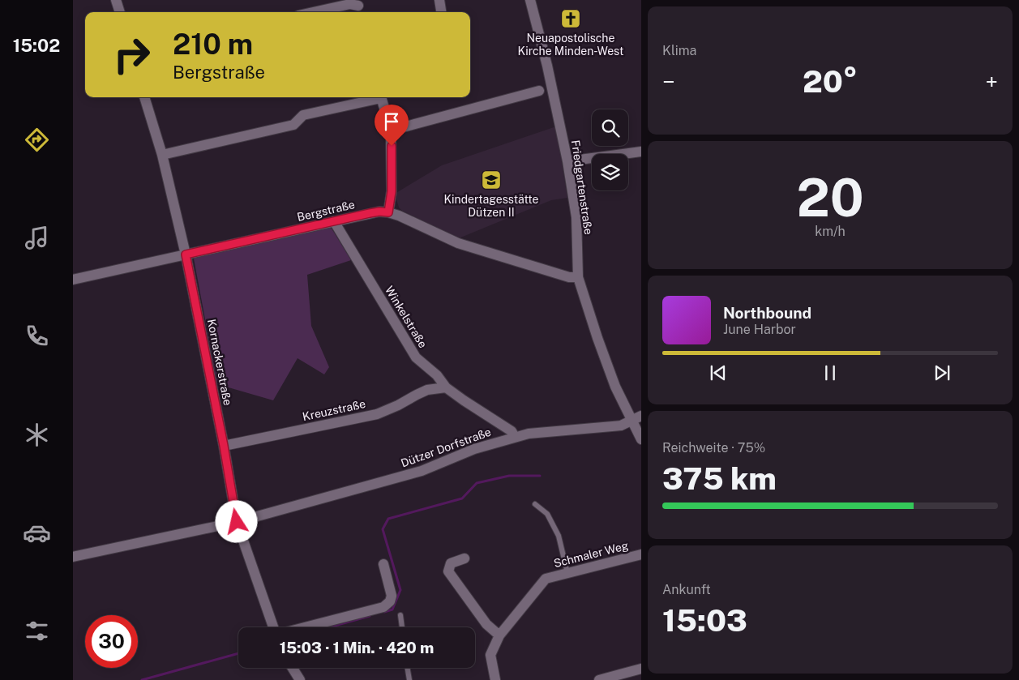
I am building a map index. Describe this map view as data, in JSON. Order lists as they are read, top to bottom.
{
  "streets": {
    "street": [
      "Friedgartenstraße",
      "Bergstraße",
      "Winkelstraße",
      "Kornackerstraße",
      "Kreuzstraße",
      "Dützer Dorfstraße",
      "Schmaler Weg"
    ]
  },
  "crossings": [
    ["Friedgartenstraße", "Bergstraße"],
    ["Friedgartenstraße", "Dützer Dorfstraße"],
    ["Bergstraße", "Winkelstraße"],
    ["Bergstraße", "Kornackerstraße"],
    ["Winkelstraße", "Kreuzstraße"],
    ["Winkelstraße", "Dützer Dorfstraße"],
    ["Kornackerstraße", "Kreuzstraße"],
    ["Kornackerstraße", "Dützer Dorfstraße"]
  ],
  "places": {
    "church": ["Neuapostolische Kirche Minden-West"],
    "school or university": ["Kindertagesstätte Dützen II"]
  },
  "page": {
    "tabs": "15:02",
    "tile": [
      "Klima",
      ["20", "km/h"],
      ["Reichweite · 75%", "375 km"],
      ["Ankunft", "15:03"]
    ],
    "turn": ["210 m", "Bergstraße"],
    "heat": ["−", "20°", "+"],
    "song": ["Northbound", "June Harbor"],
    "limit": "30",
    "trip": "15:03 · 1 Min. · 420 m"
  }
}
